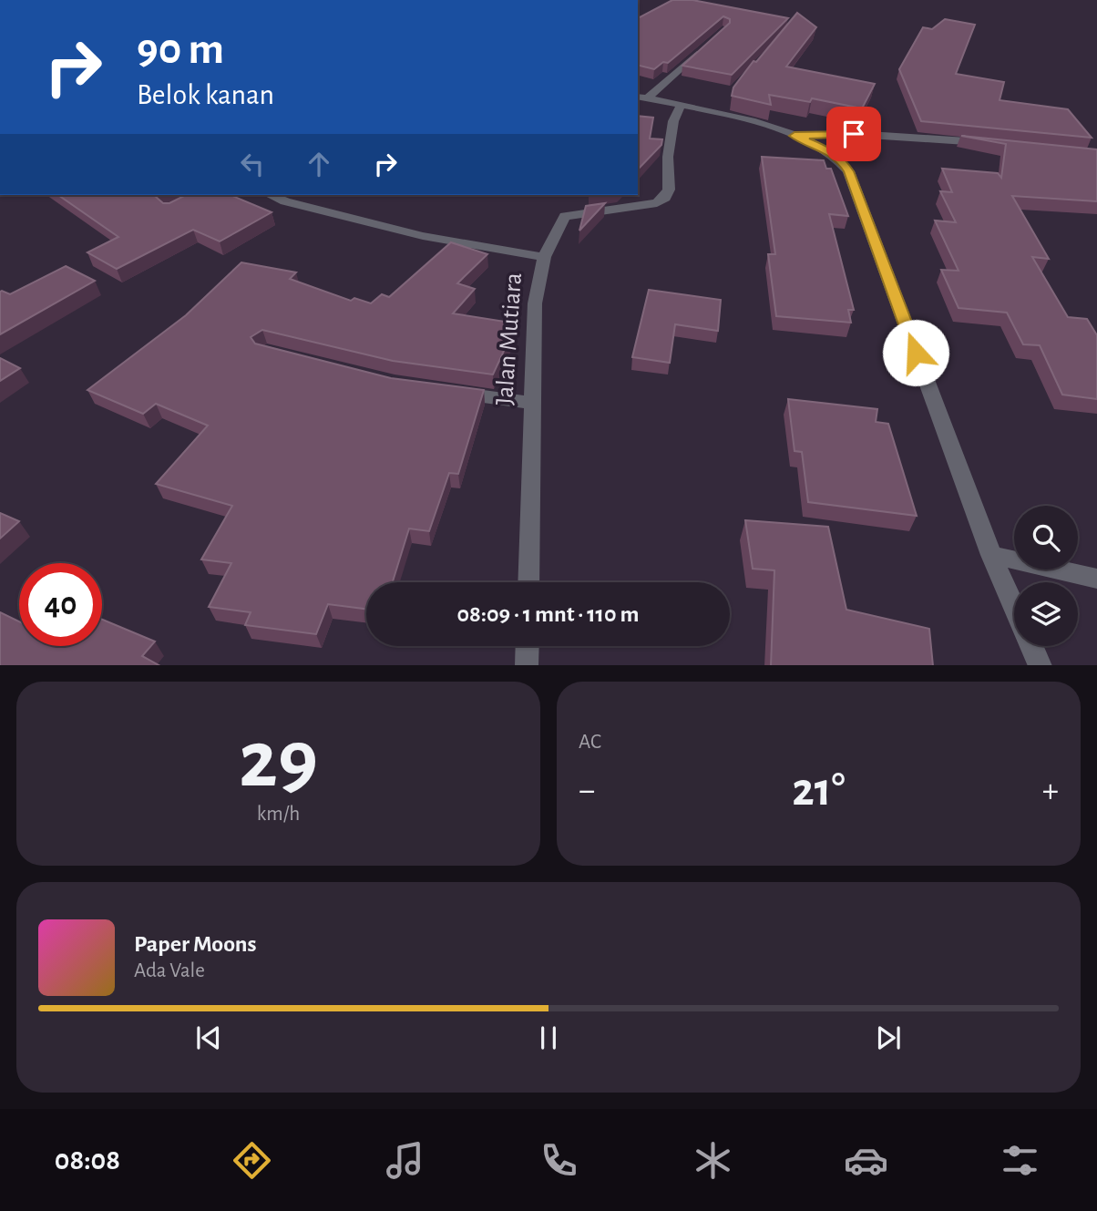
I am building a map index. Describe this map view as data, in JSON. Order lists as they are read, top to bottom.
{
  "streets": {
    "street": ["Jalan Mutiara"]
  },
  "page": {
    "turn": ["90 m", "Belok kanan"],
    "limit": "40",
    "trip": "08:09 · 1 mnt · 110 m",
    "tile": [
      ["29", "km/h"],
      "AC"
    ],
    "heat": ["−", "21°", "+"],
    "song": ["Paper Moons", "Ada Vale"],
    "tabs": "08:08"
  }
}
